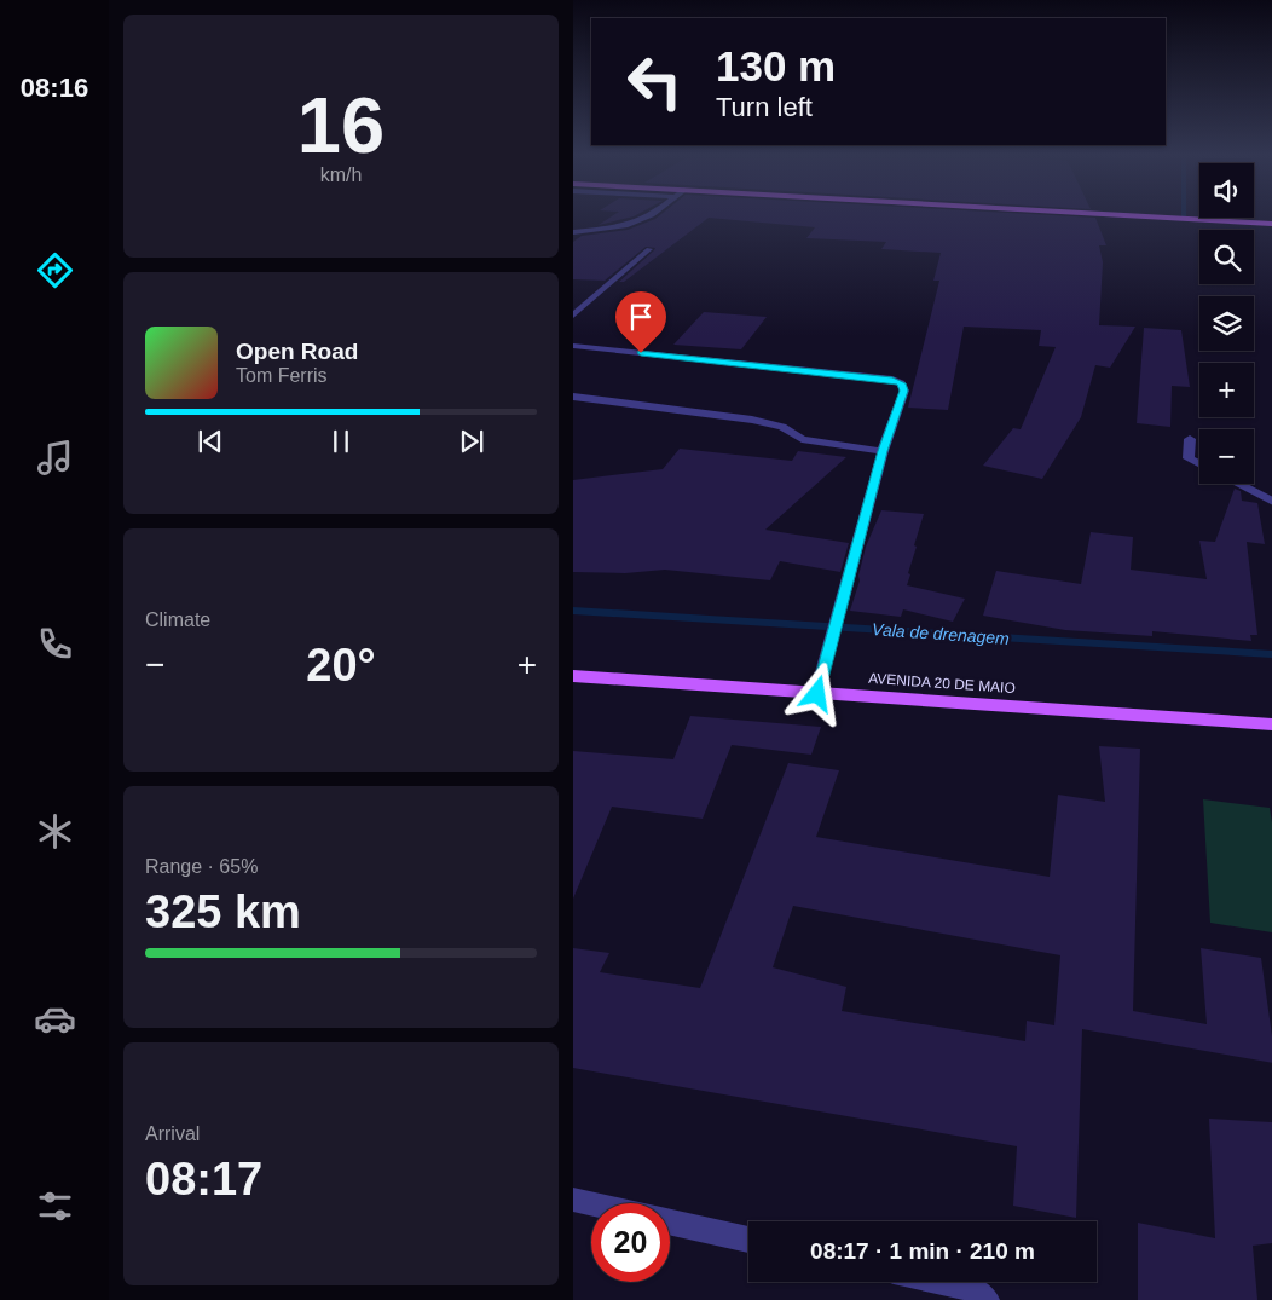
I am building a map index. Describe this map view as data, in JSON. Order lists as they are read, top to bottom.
{
  "streets": {
    "main road": ["AVENIDA 20 DE MAIO"]
  },
  "water": ["Vala de drenagem"],
  "page": {
    "tabs": "08:16",
    "tile": [
      ["16", "km/h"],
      "Climate",
      ["Range · 65%", "325 km"],
      ["Arrival", "08:17"]
    ],
    "turn": ["130 m", "Turn left"],
    "map_buttons": ["+", "−"],
    "song": ["Open Road", "Tom Ferris"],
    "heat": ["−", "20°", "+"],
    "limit": "20",
    "trip": "08:17 · 1 min · 210 m"
  }
}
